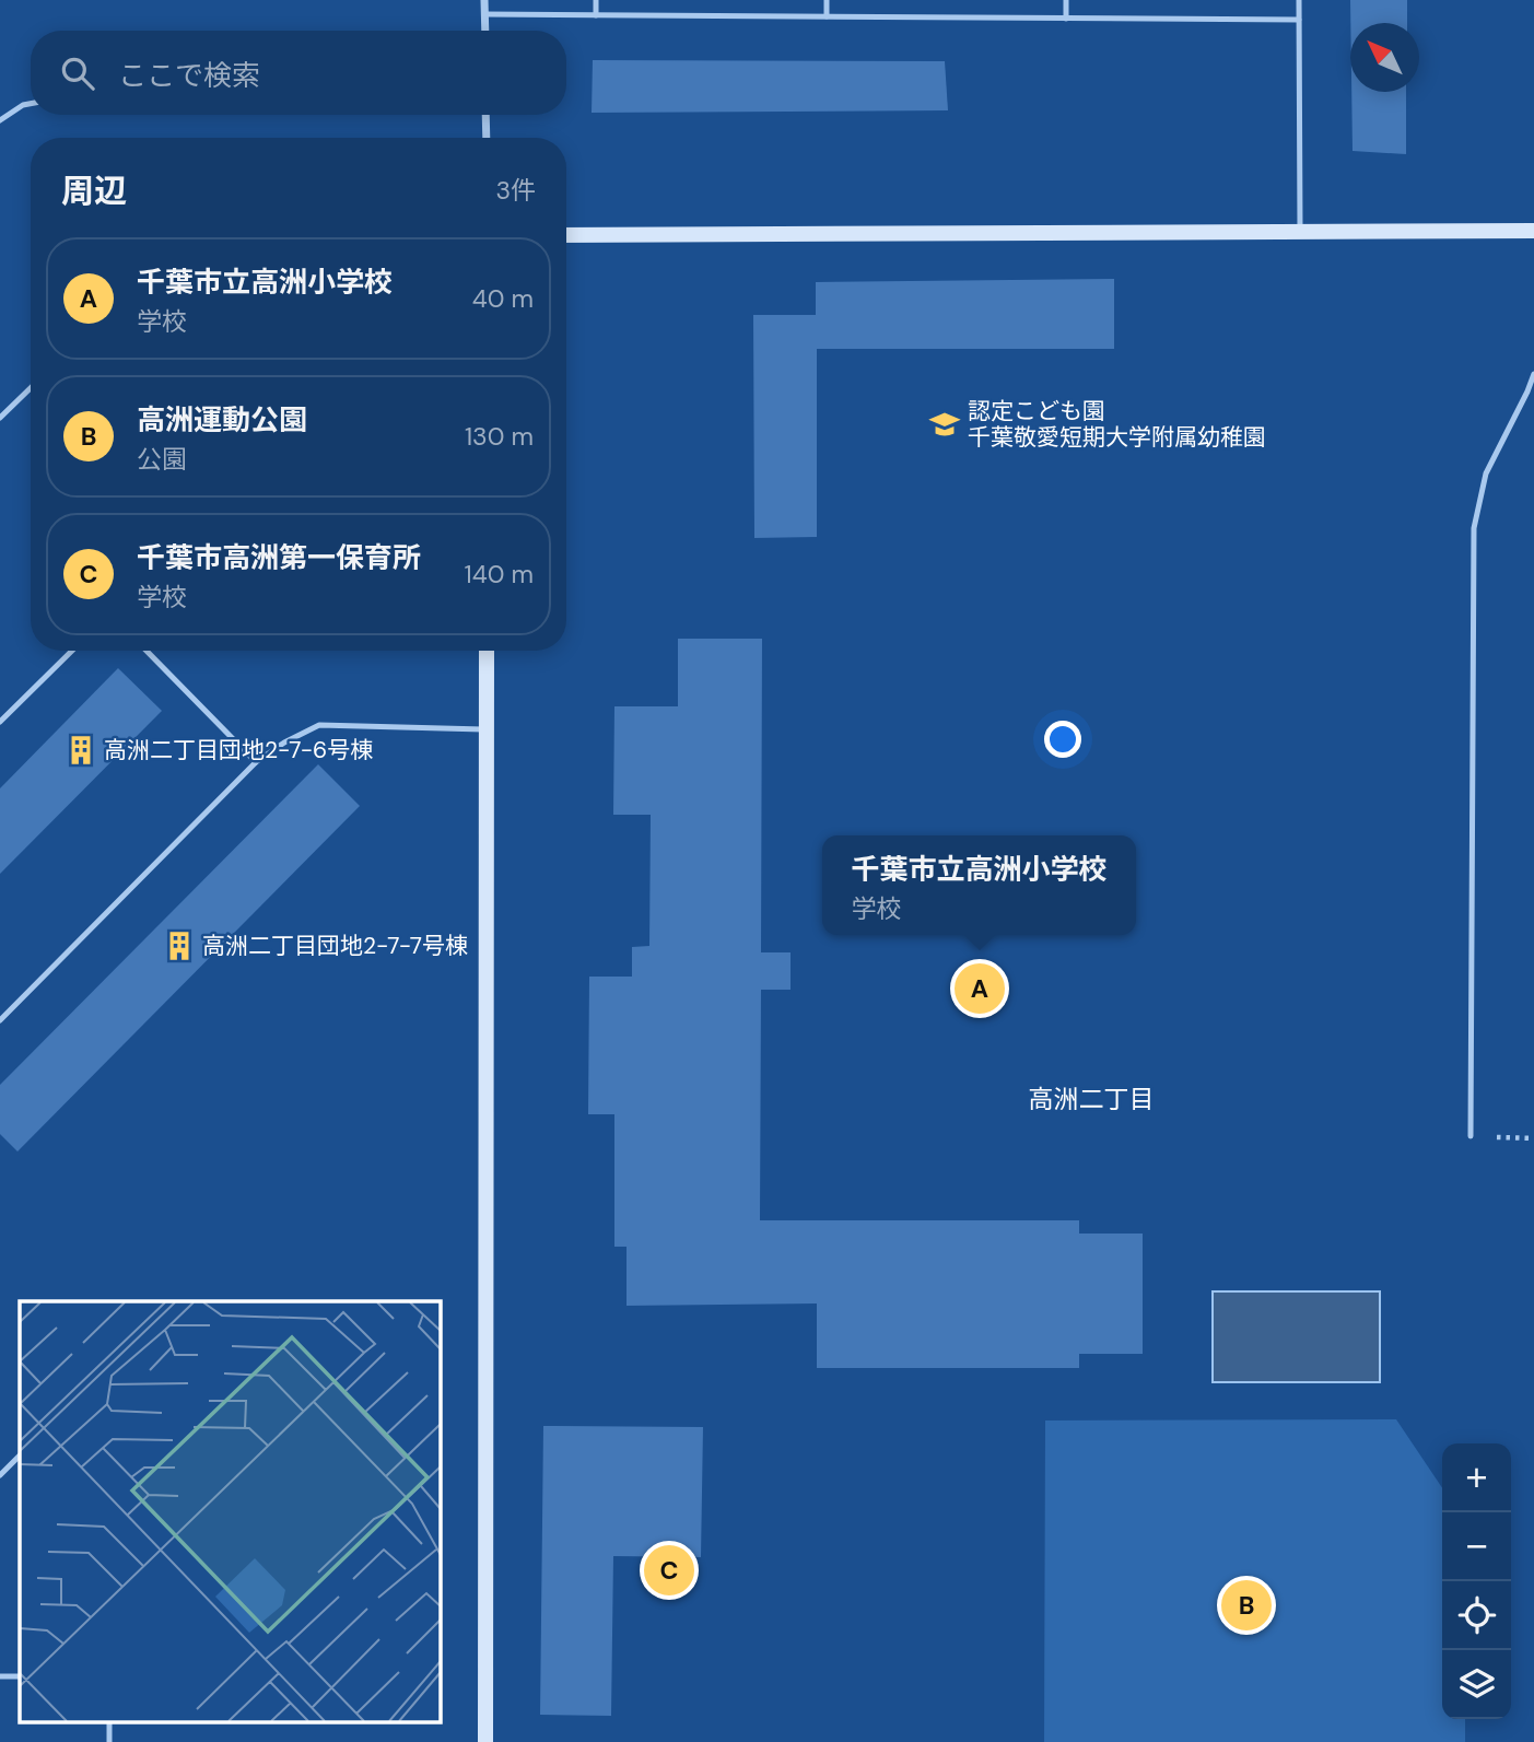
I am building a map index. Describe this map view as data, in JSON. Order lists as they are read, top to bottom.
{
  "districts": ["高洲二丁目"],
  "places": {
    "school or university": ["認定こども園 千葉敬愛短期大学附属幼稚園"],
    "building": ["高洲二丁目団地2-7-6号棟", "高洲二丁目団地2-7-7号棟"]
  },
  "north": "top left",
  "page": {
    "search": "ここで検索",
    "heading": ["周辺", "3件"],
    "list": [
      {
        "mark": "A",
        "name": "千葉市立高洲小学校",
        "note": "学校",
        "value": "40 m"
      },
      {
        "mark": "B",
        "name": "高洲運動公園",
        "note": "公園",
        "value": "130 m"
      },
      {
        "mark": "C",
        "name": "千葉市高洲第一保育所",
        "note": "学校",
        "value": "140 m"
      }
    ],
    "popup": ["千葉市立高洲小学校", "学校"],
    "pins": ["A", "C", "B"],
    "map_buttons": ["+", "−"]
  }
}
